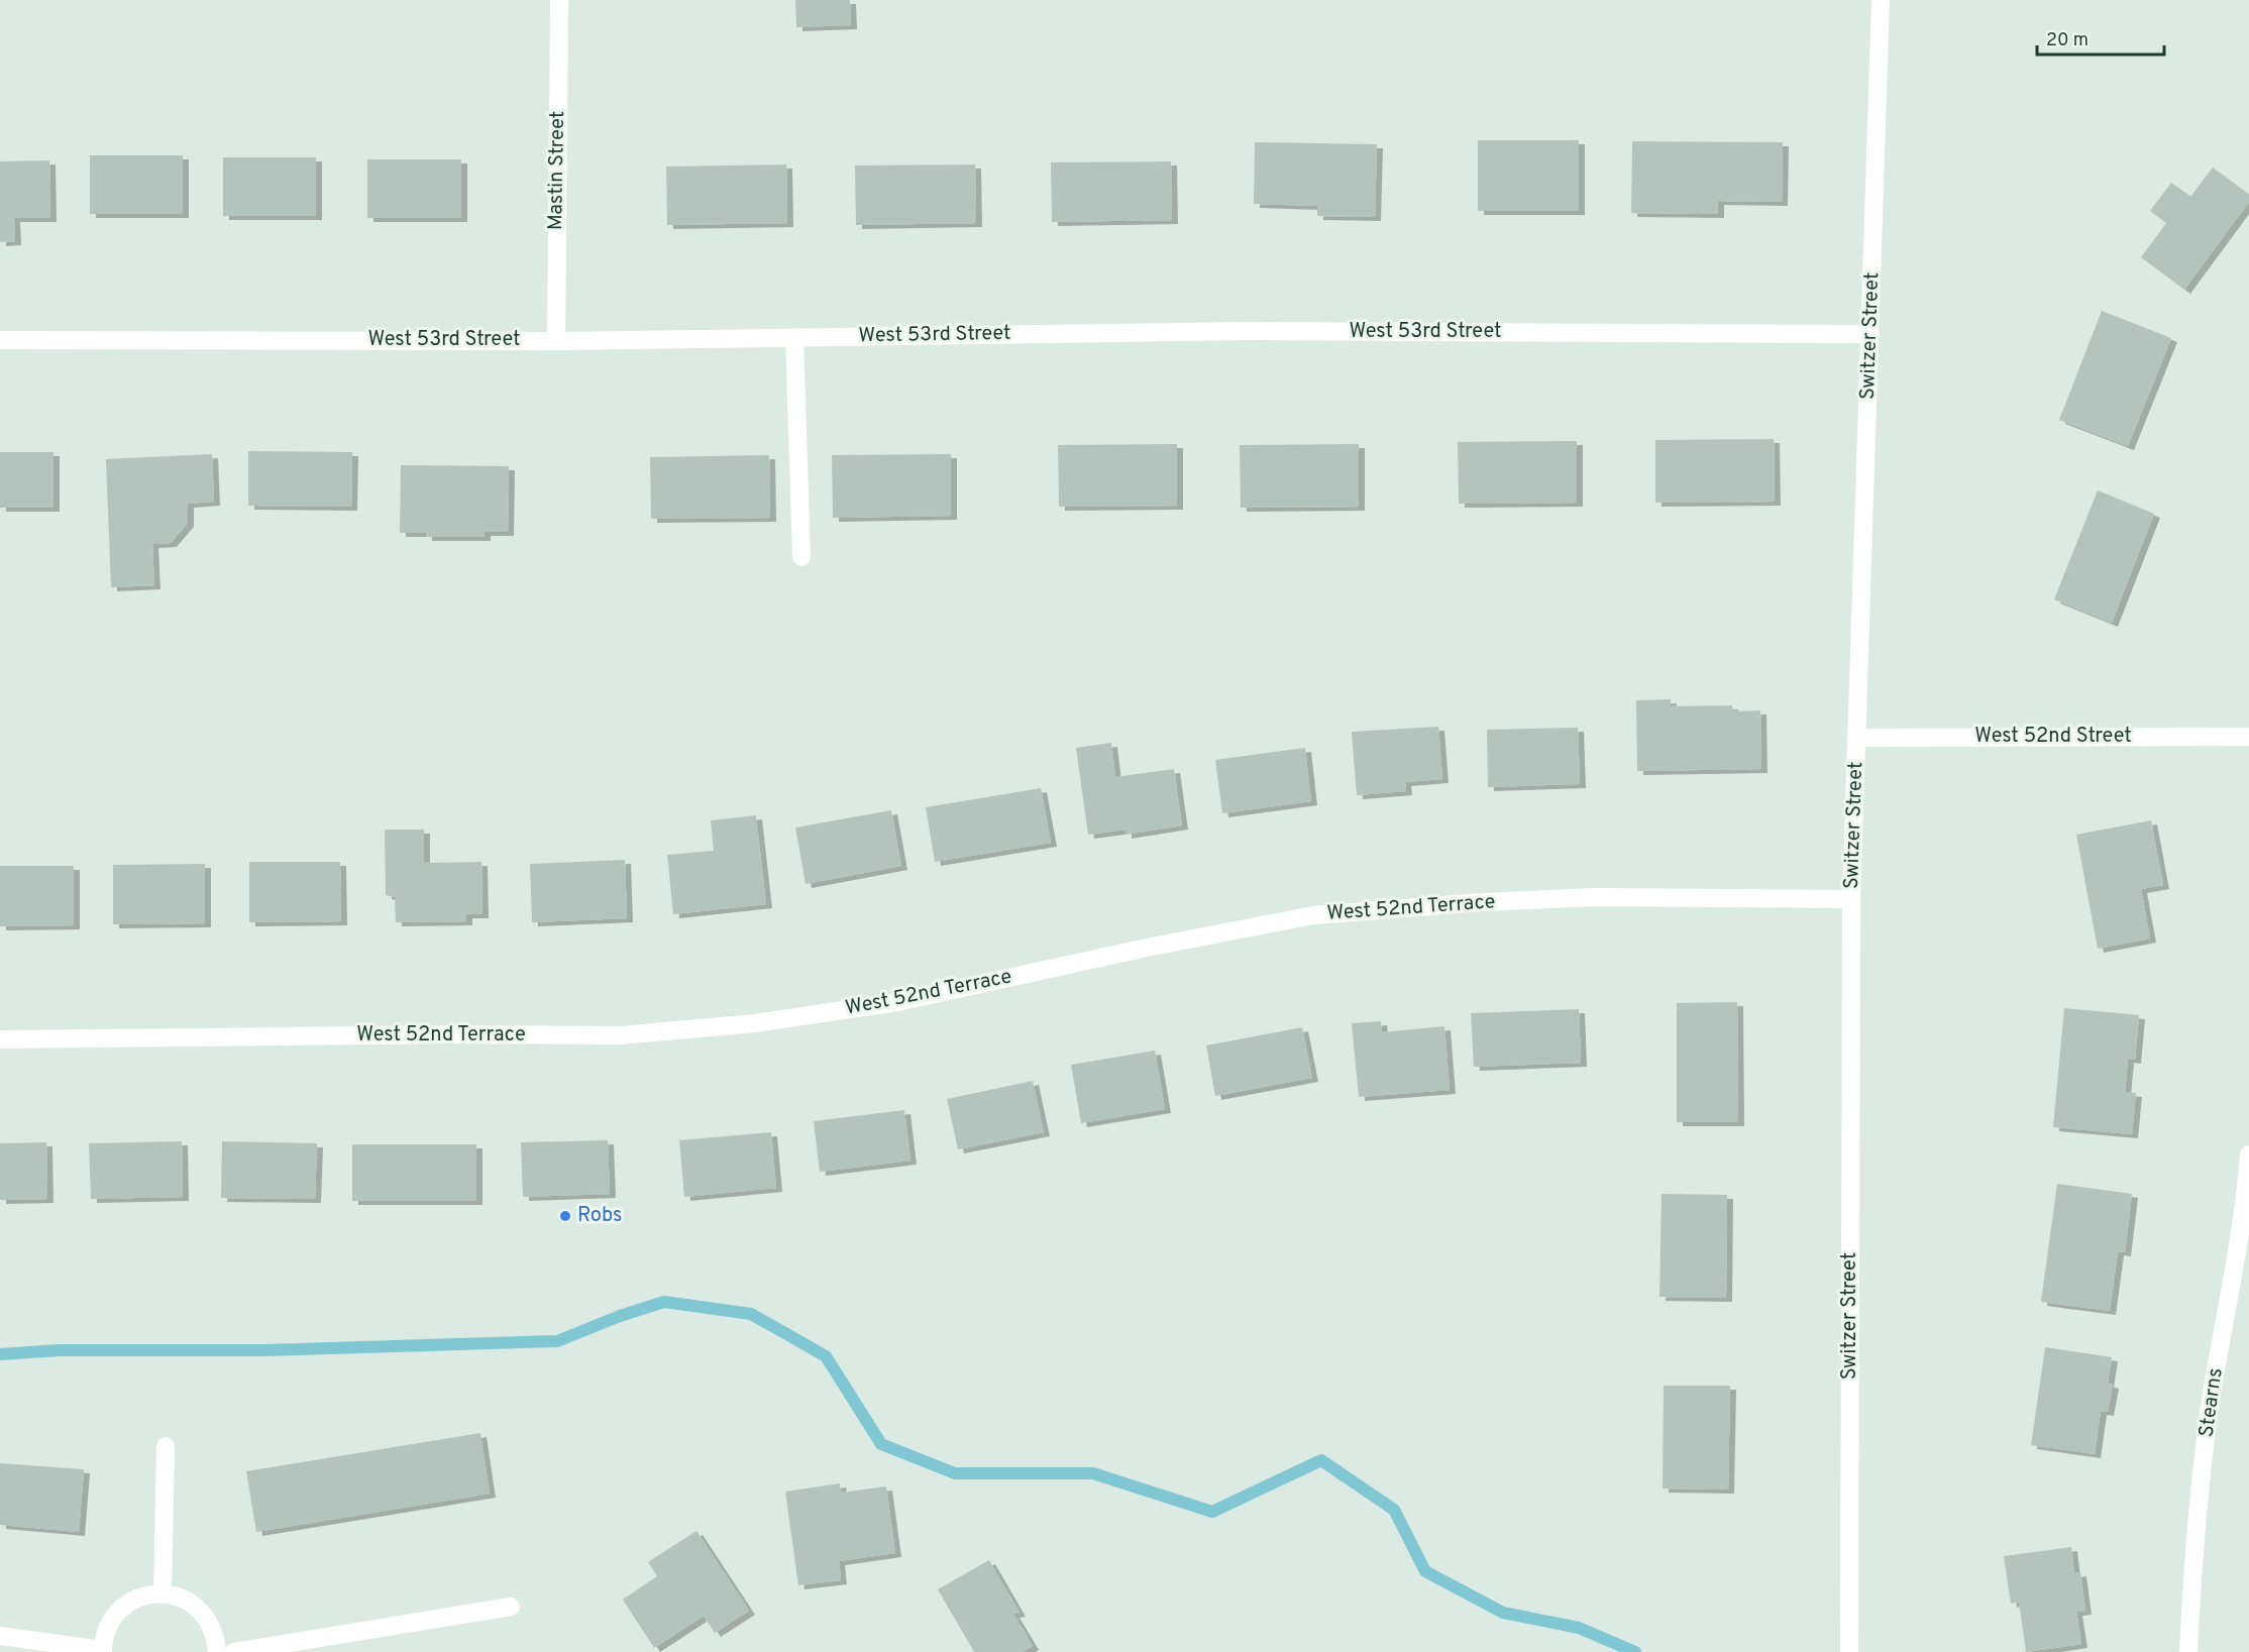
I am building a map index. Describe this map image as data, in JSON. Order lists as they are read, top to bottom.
{
  "streets": {
    "street": [
      "Mastin Street",
      "West 53rd Street",
      "Switzer Street",
      "West 52nd Street",
      "West 52nd Terrace",
      "Stearns"
    ]
  },
  "crossings": [
    ["Mastin Street", "West 53rd Street"],
    ["West 53rd Street", "Switzer Street"],
    ["Switzer Street", "West 52nd Street"],
    ["Switzer Street", "West 52nd Terrace"]
  ],
  "places": ["Robs"],
  "scale_bar": "20 m"
}
